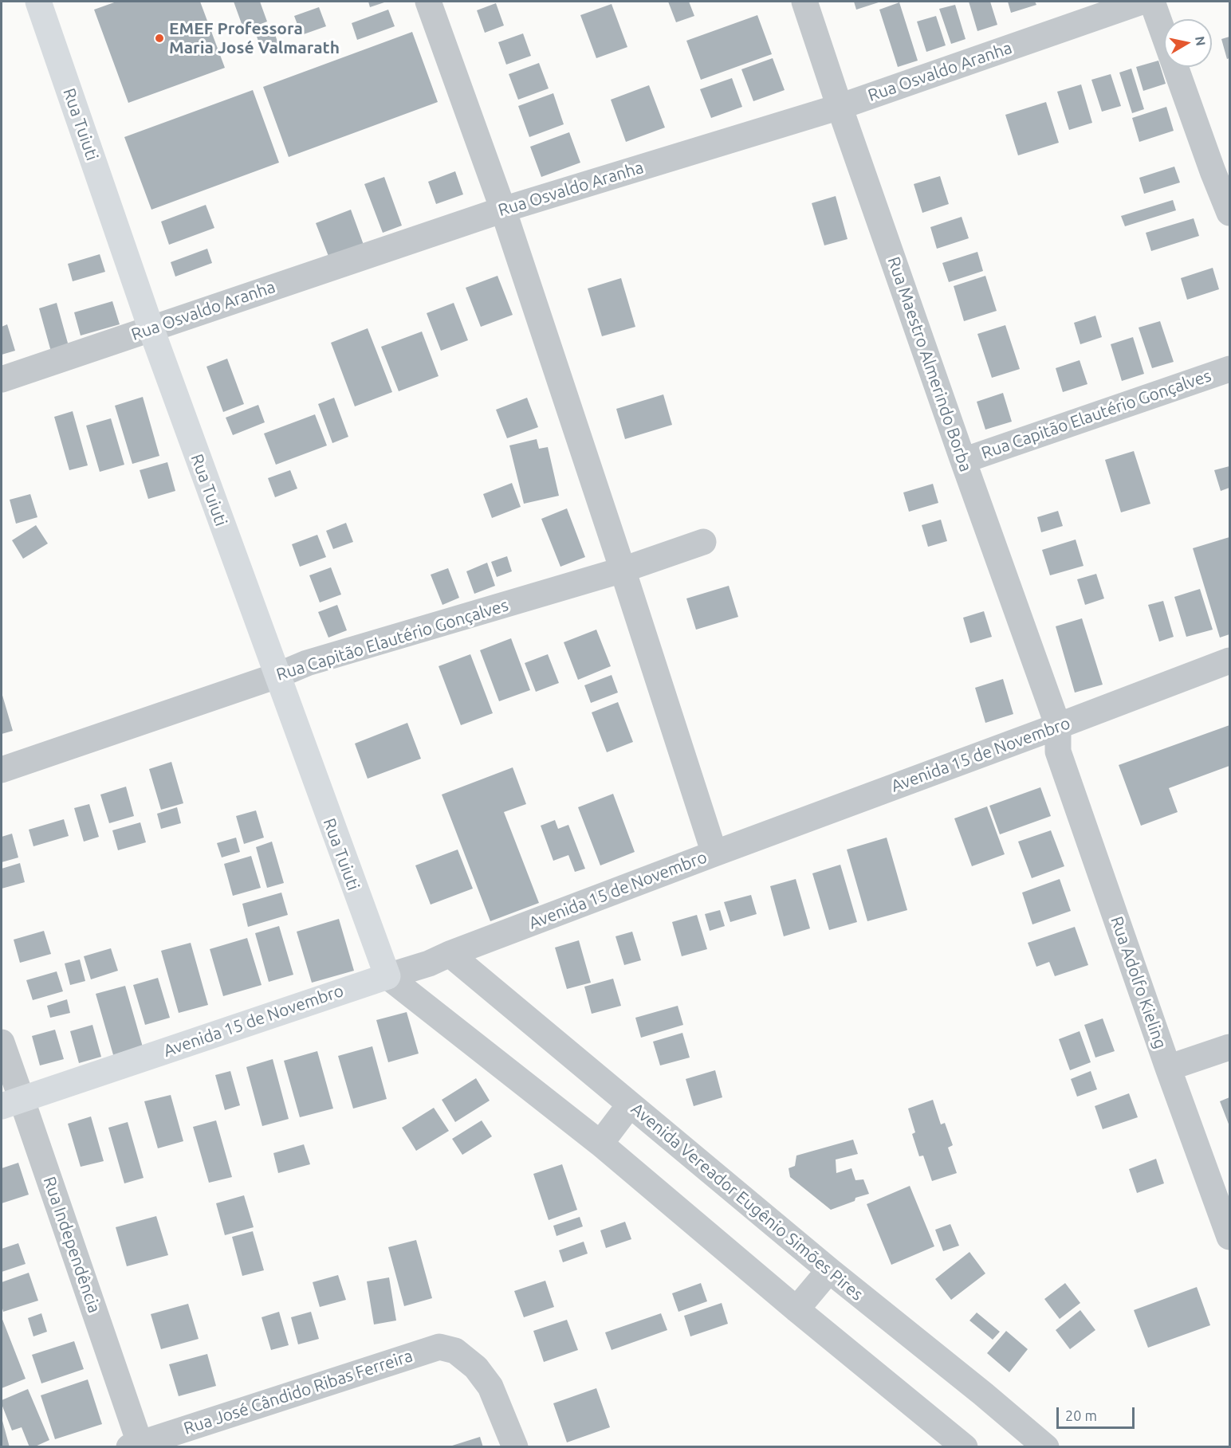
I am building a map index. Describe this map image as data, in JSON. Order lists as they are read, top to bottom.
{
  "streets": {
    "main road": ["Rua Tuiuti", "Avenida 15 de Novembro"],
    "street": [
      "Rua Osvaldo Aranha",
      "Rua Maestro Almerindo Borba",
      "Rua Capitão Elautério Gonçalves",
      "Rua Adolfo Kieling",
      "Avenida Vereador Eugênio Simões Pires",
      "Rua Independência",
      "Rua José Cândido Ribas Ferreira"
    ]
  },
  "crossings": [
    ["Rua Osvaldo Aranha", "Rua Tuiuti"],
    ["Rua Osvaldo Aranha", "Rua Maestro Almerindo Borba"],
    ["Rua Tuiuti", "Rua Capitão Elautério Gonçalves"],
    ["Rua Tuiuti", "Avenida 15 de Novembro"],
    ["Rua Maestro Almerindo Borba", "Rua Capitão Elautério Gonçalves"],
    ["Rua Maestro Almerindo Borba", "Avenida 15 de Novembro"],
    ["Rua Maestro Almerindo Borba", "Rua Adolfo Kieling"],
    ["Avenida 15 de Novembro", "Rua Adolfo Kieling"],
    ["Avenida 15 de Novembro", "Avenida Vereador Eugênio Simões Pires"],
    ["Avenida 15 de Novembro", "Rua Independência"],
    ["Rua Independência", "Rua José Cândido Ribas Ferreira"]
  ],
  "places": ["EMEF Professora Maria José Valmarath"],
  "scale_bar": "20 m",
  "north": "right"
}
